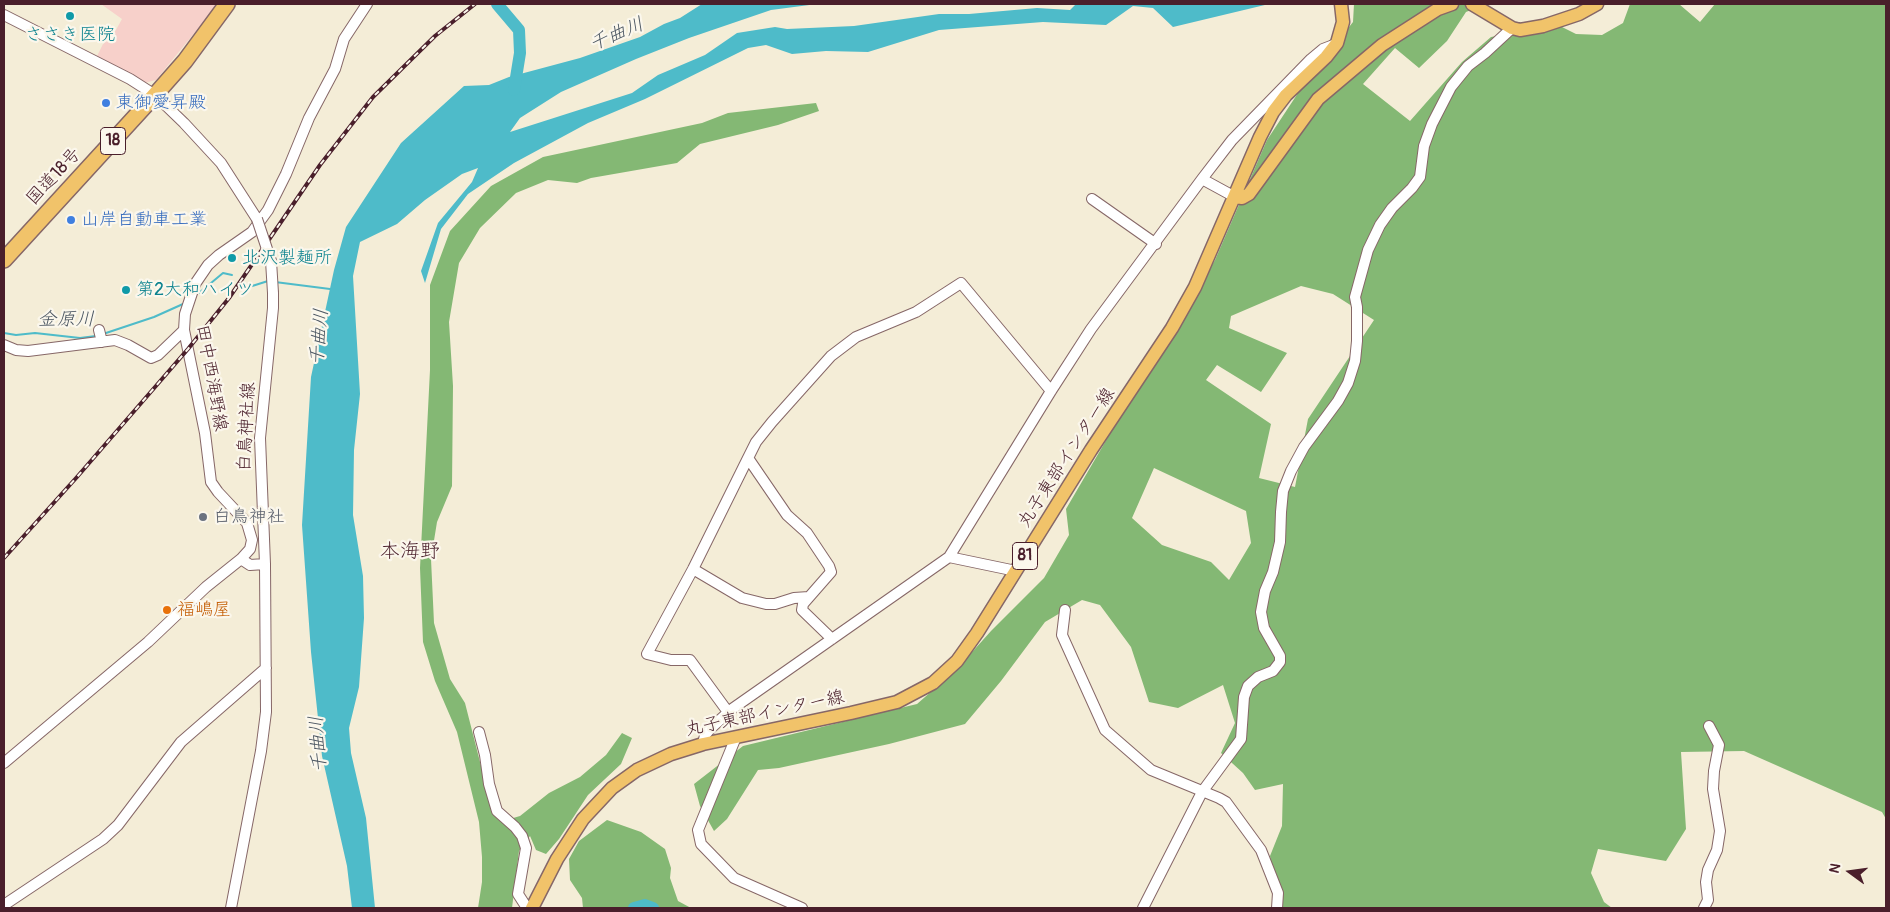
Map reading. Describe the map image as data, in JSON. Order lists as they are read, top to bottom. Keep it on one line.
{"streets":{"highway":["18","国道18号"],"main road":["丸子東部インター線","81"],"street":["田中西海野線","白鳥神社線"]},"crossings":[["国道18号","白鳥神社線"]],"districts":["本海野"],"water":["千曲川","金原川"],"places":["ささき医院","東御愛昇殿","山岸自動車工業","北沢製麺所","第2大和ハイツ","白鳥神社","福嶋屋"],"north":"left"}
